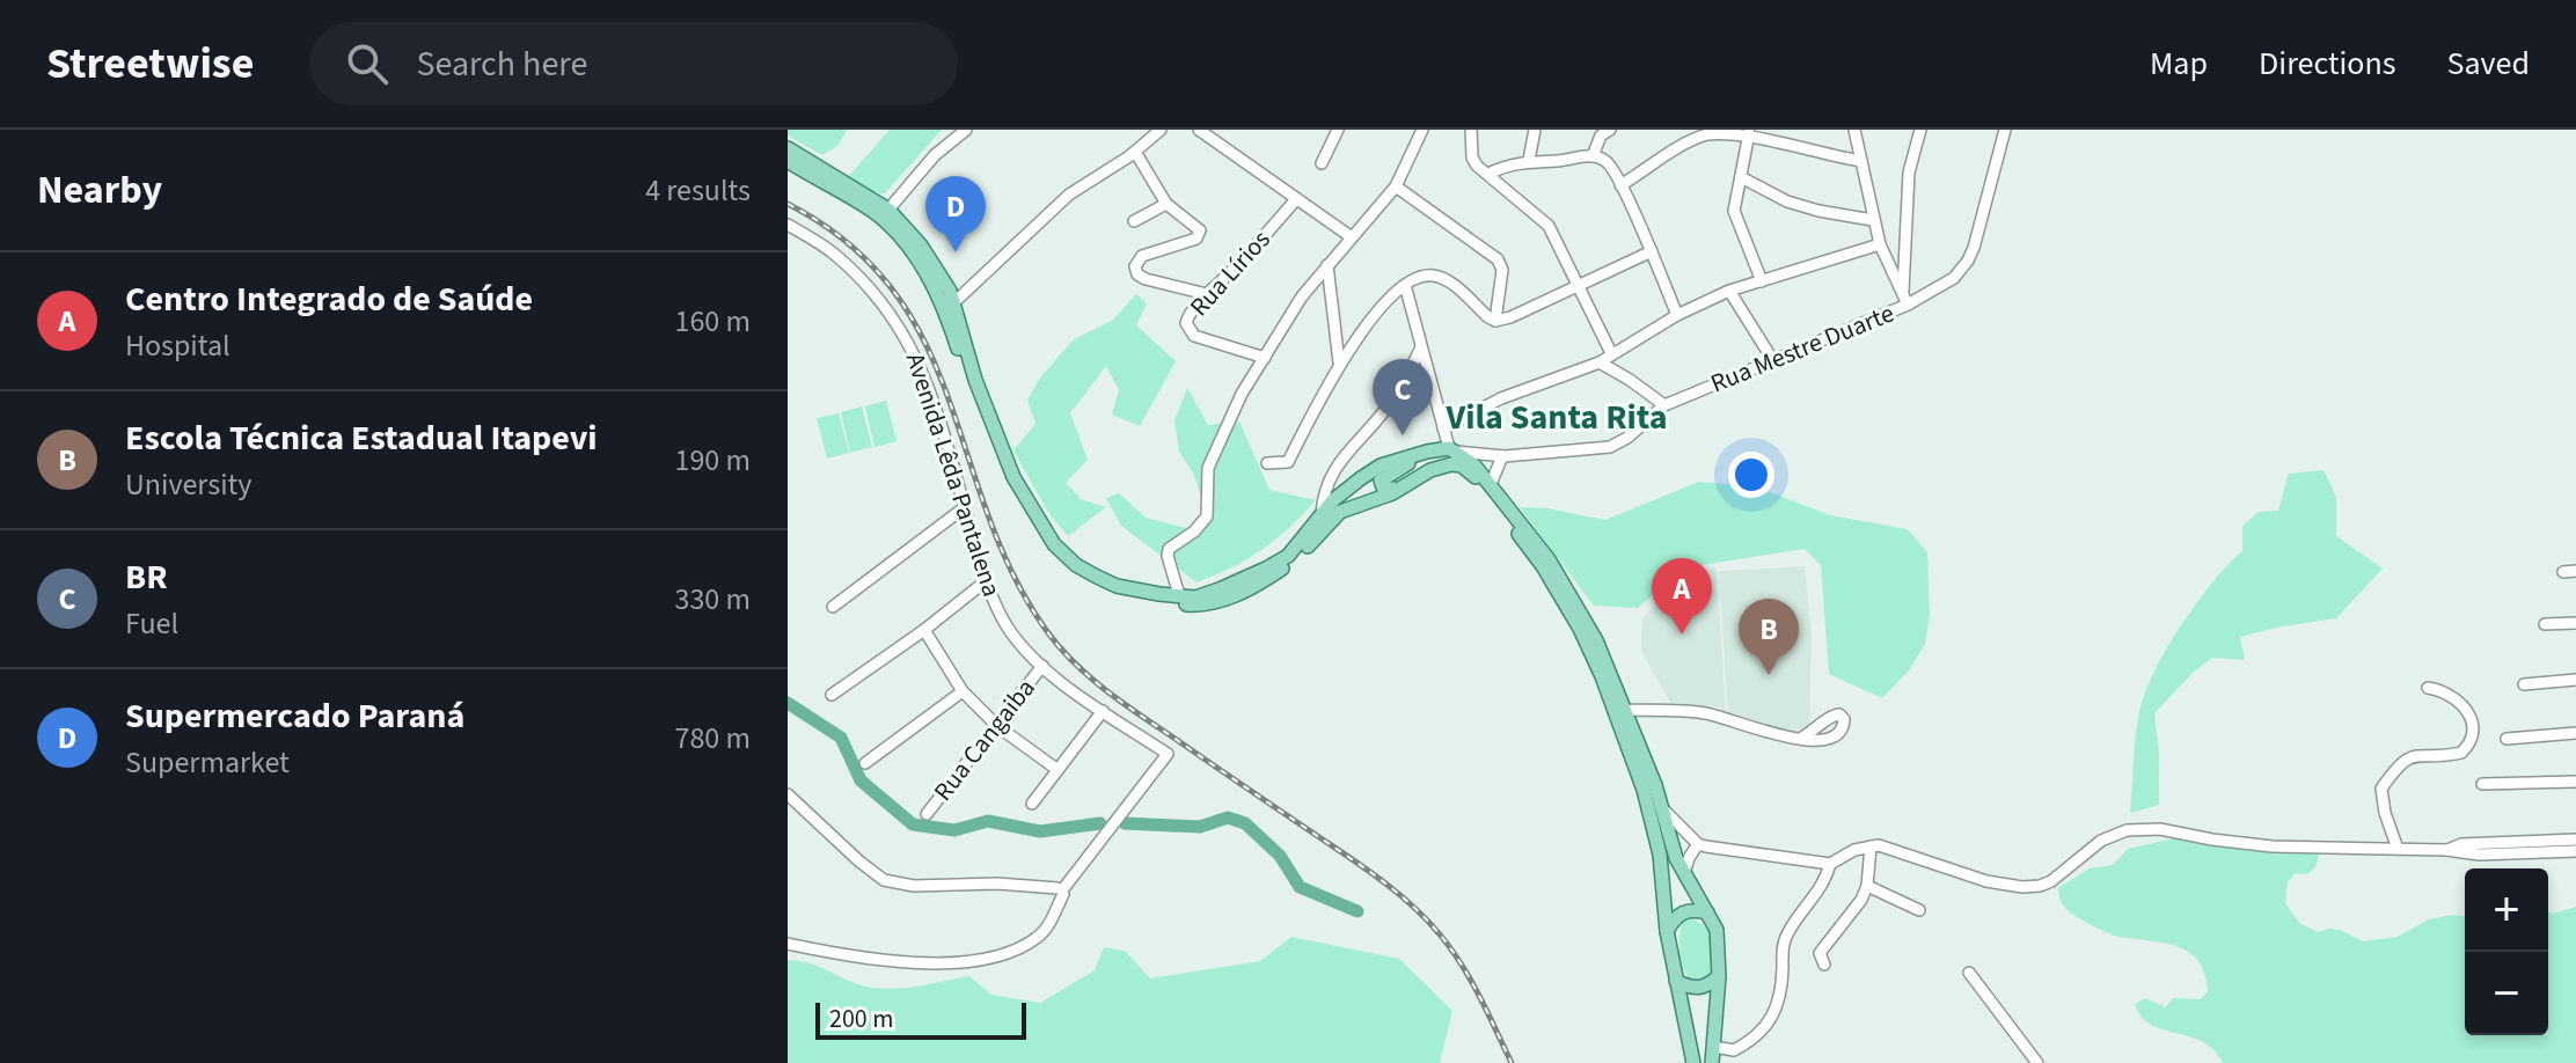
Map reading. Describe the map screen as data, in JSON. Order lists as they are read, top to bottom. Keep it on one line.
{"streets":{"street":["Rua Lírios","Rua Mestre Duarte","Avenida Lêda Pantalena","Rua Cangaiba"]},"crossings":[["Avenida Lêda Pantalena","Rua Cangaiba"]],"districts":["Vila Santa Rita"],"scale_bar":"200 m","page":{"header":"Streetwise","search":"Search here","nav":["Map","Directions","Saved"],"heading":["Nearby","4 results"],"pins":["D","C","A","B"],"list":[{"mark":"A","name":"Centro Integrado de Saúde","note":"Hospital","value":"160 m"},{"mark":"B","name":"Escola Técnica Estadual Itapevi","note":"University","value":"190 m"},{"mark":"C","name":"BR","note":"Fuel","value":"330 m"},{"mark":"D","name":"Supermercado Paraná","note":"Supermarket","value":"780 m"}],"map_buttons":["+","−"],"scale":"200 m"}}
